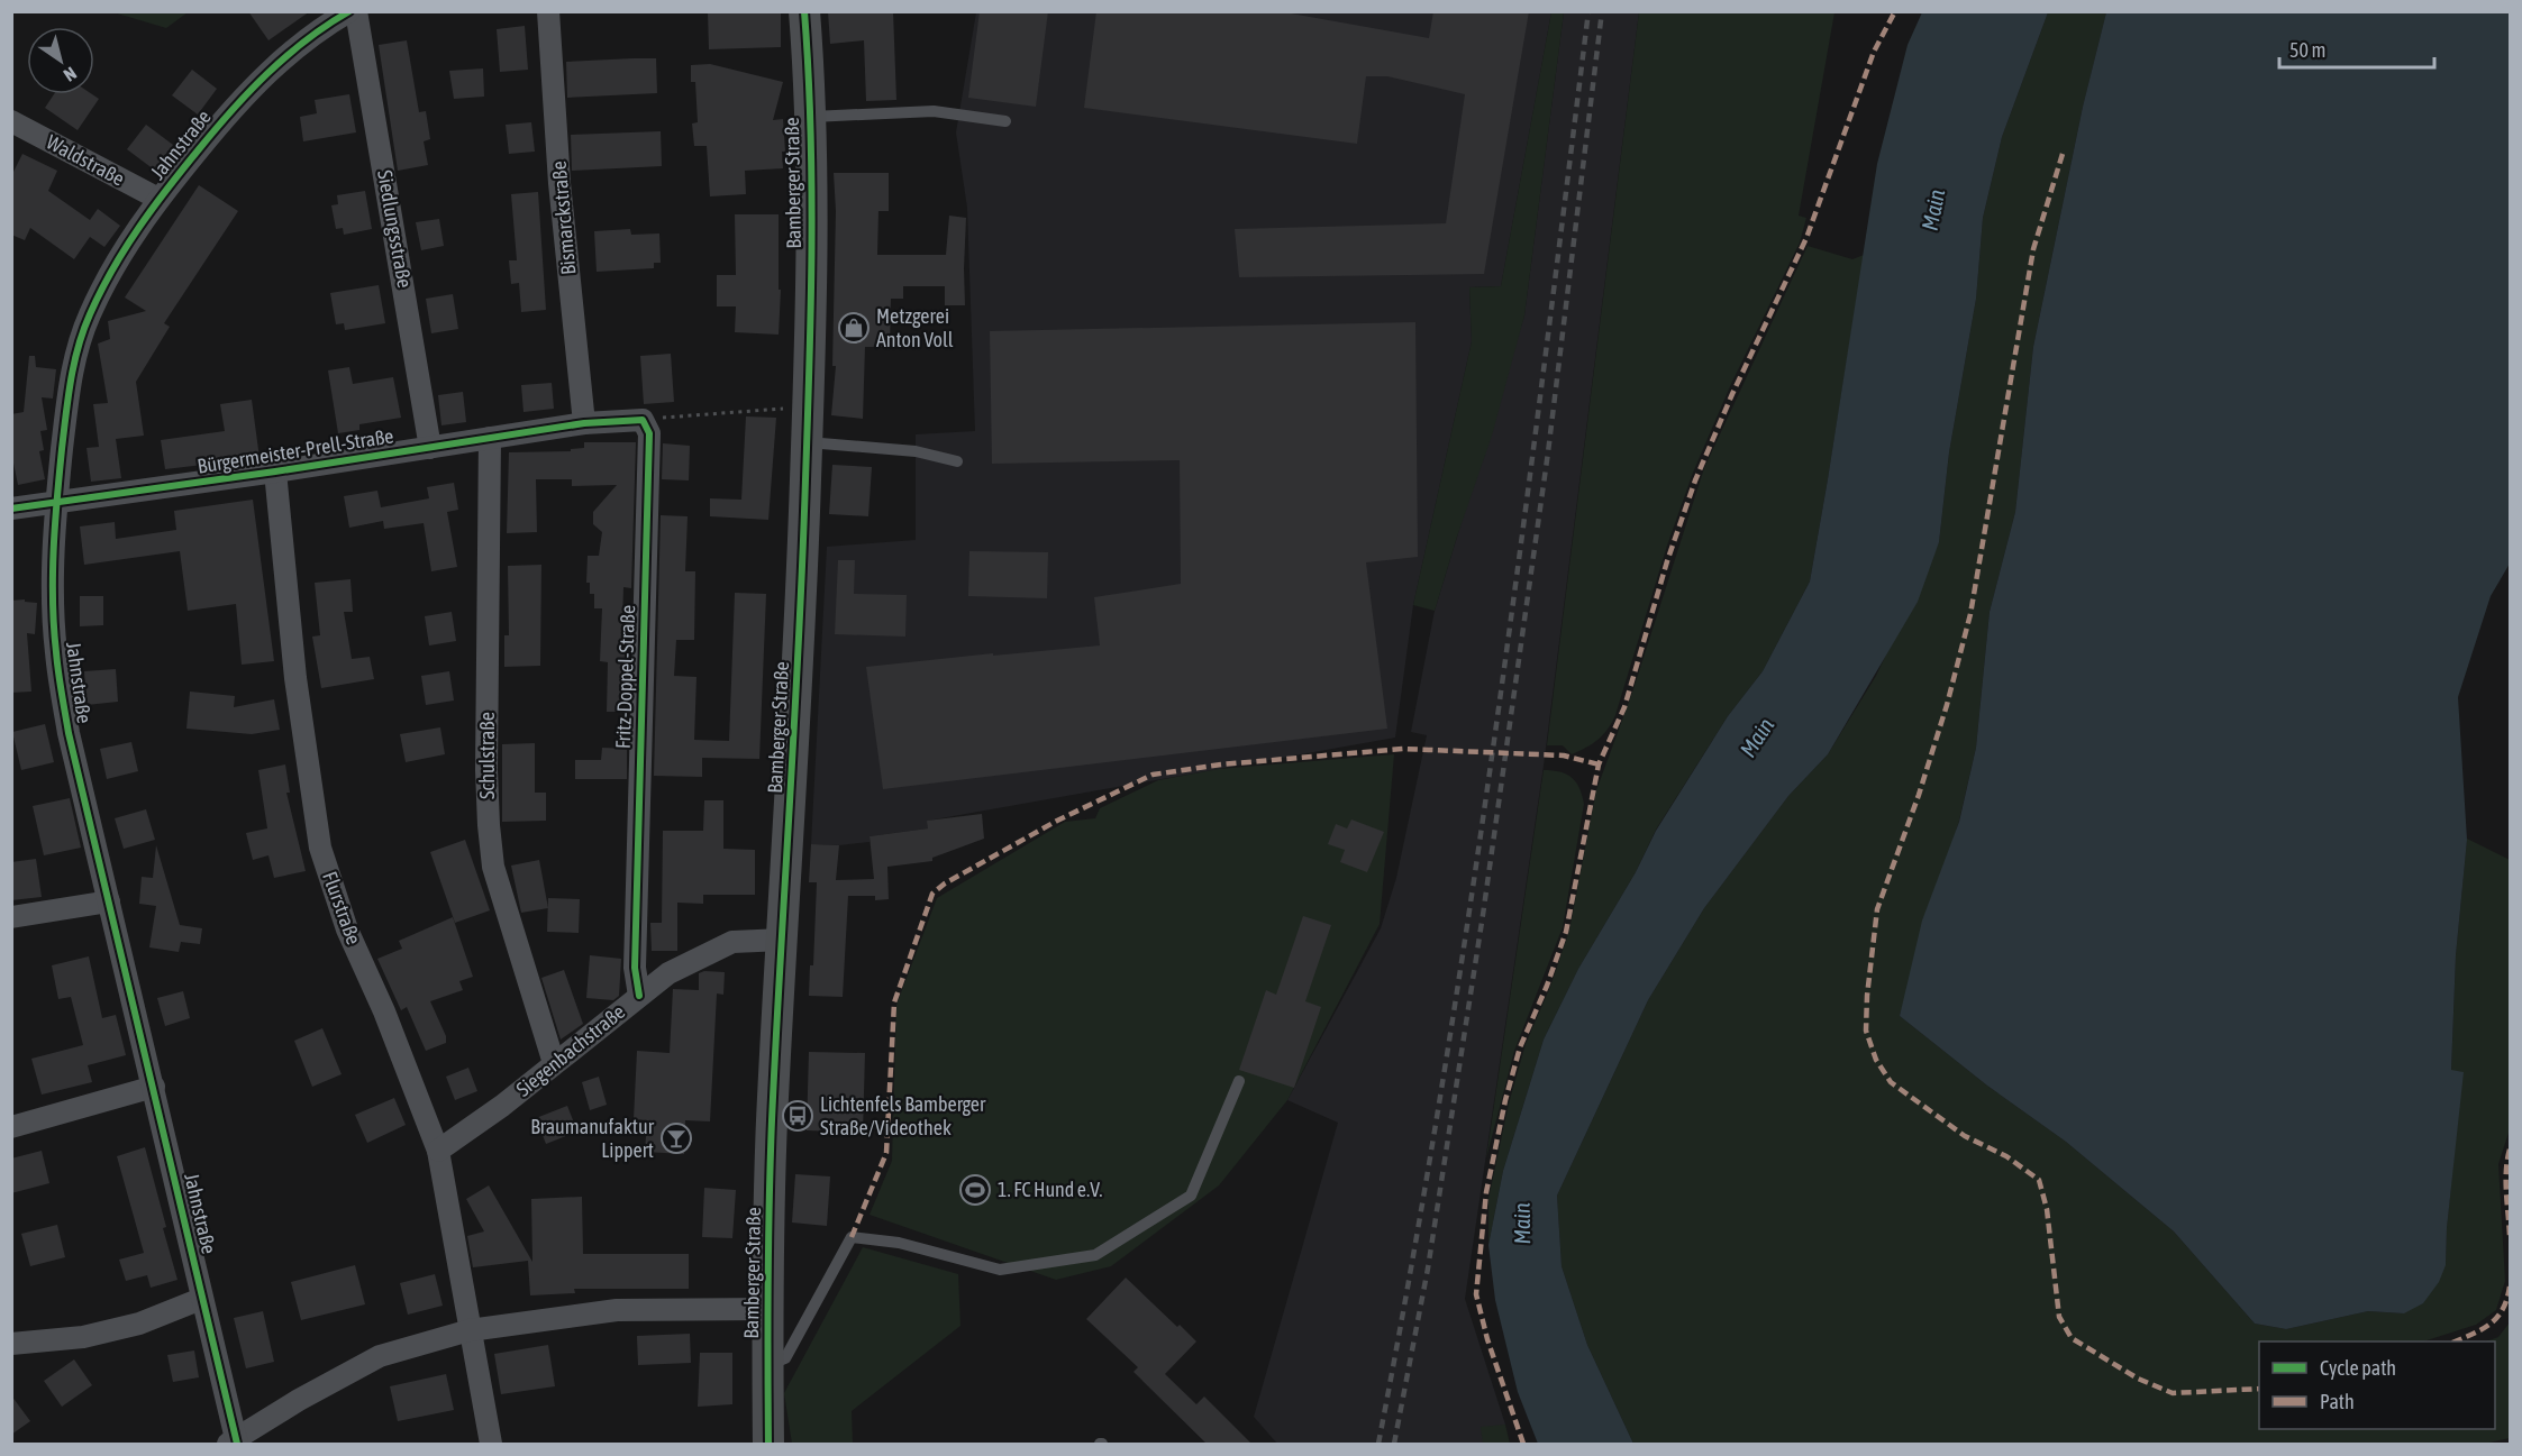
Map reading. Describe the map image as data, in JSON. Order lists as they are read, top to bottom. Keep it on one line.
{"streets":{"street":["Jahnstraße","Waldstraße","Bamberger Straße","Bismarckstraße","Siedlungsstraße","Bürgermeister-Prell-Straße","Fritz-Doppel-Straße","Schulstraße","Flurstraße","Siegenbachstraße"]},"crossings":[["Jahnstraße","Waldstraße"],["Jahnstraße","Bürgermeister-Prell-Straße"],["Bamberger Straße","Siegenbachstraße"],["Bismarckstraße","Bürgermeister-Prell-Straße"],["Siedlungsstraße","Bürgermeister-Prell-Straße"],["Bürgermeister-Prell-Straße","Schulstraße"],["Bürgermeister-Prell-Straße","Flurstraße"],["Fritz-Doppel-Straße","Siegenbachstraße"],["Schulstraße","Siegenbachstraße"],["Flurstraße","Siegenbachstraße"]],"water":["Main"],"places":{"shop":["Metzgerei Anton Voll"],"bus stop":["Lichtenfels Bamberger Straße/Videothek"],"bar":["Braumanufaktur Lippert"],"sports":["1. FC Hund e.V."]},"legend":["Cycle path","Path"],"scale_bar":"50 m","north":"bottom right"}
